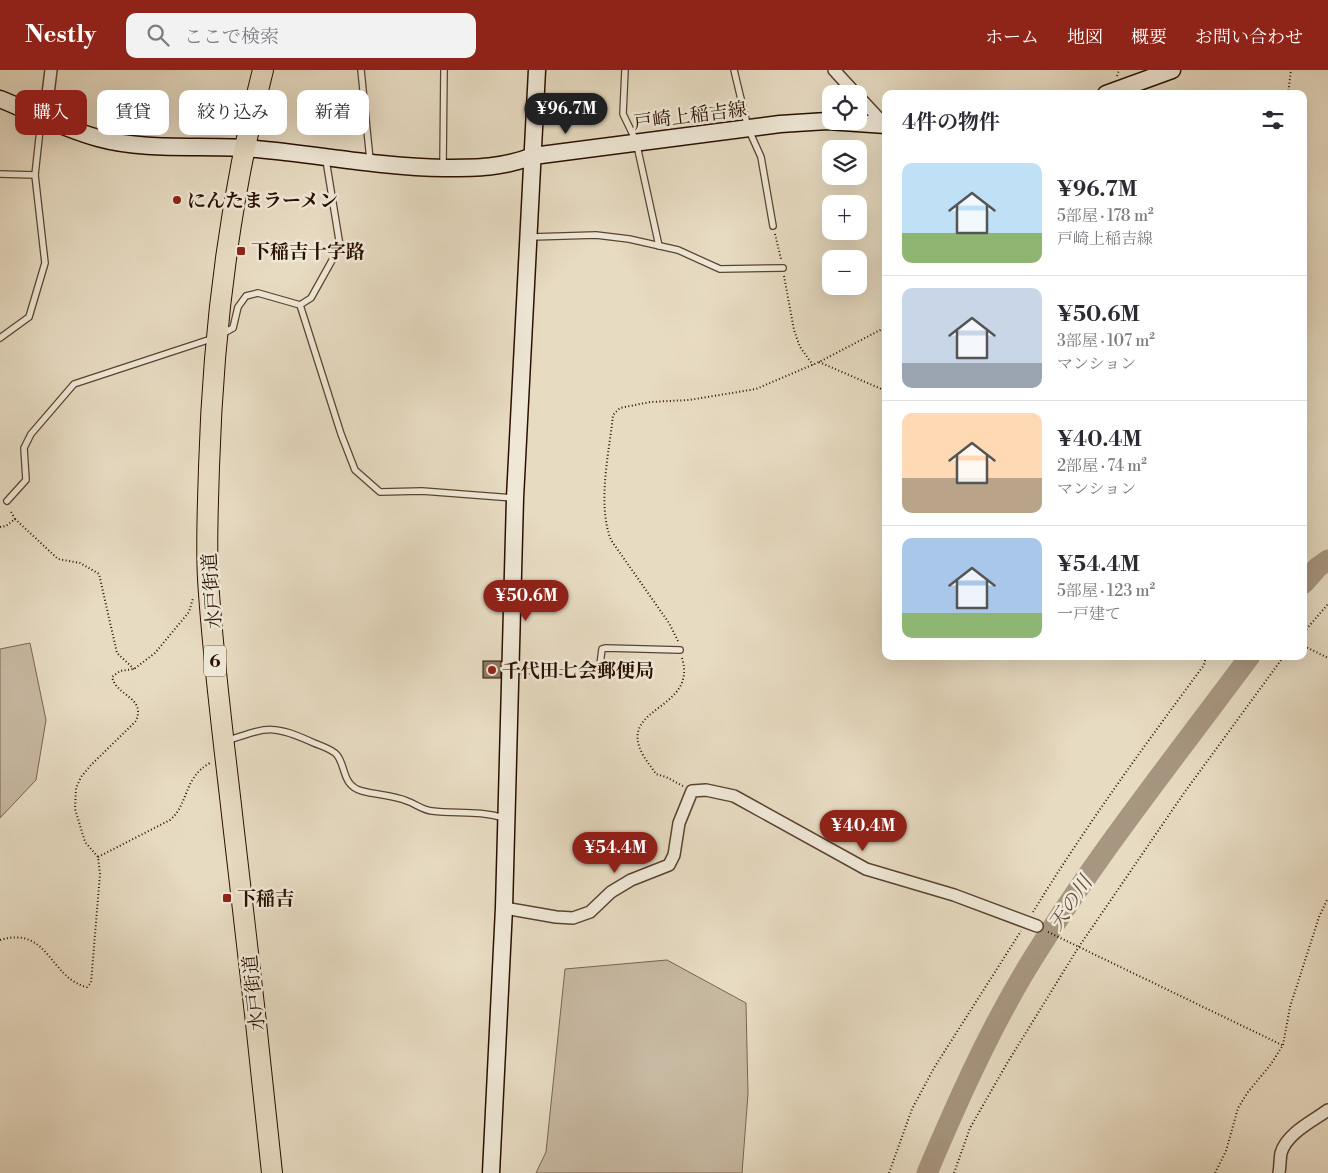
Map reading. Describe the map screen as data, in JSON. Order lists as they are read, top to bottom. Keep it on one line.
{"streets":{"highway":["水戸街道","6"],"street":["戸崎上稲吉線"]},"crossings":[["戸崎上稲吉線","水戸街道"]],"water":["天の川"],"places":{"other":["にんたまラーメン","千代田七会郵便局"],"transit":["下稲吉十字路","下稲吉"]},"page":{"header":"Nestly","search":"ここで検索","nav":["ホーム","地図","概要","お問い合わせ"],"map_buttons":["+","−"],"chip":["購入","賃貸","絞り込み","新着"],"heading":"4件の物件","price":["¥96.7M","¥50.6M","¥40.4M","¥54.4M"],"list":[{"name":"¥96.7M","note":"5部屋 · 178 m² · 戸崎上稲吉線"},{"name":"¥50.6M","note":"3部屋 · 107 m² · マンション"},{"name":"¥40.4M","note":"2部屋 · 74 m² · マンション"},{"name":"¥54.4M","note":"5部屋 · 123 m² · 一戸建て"}]}}
